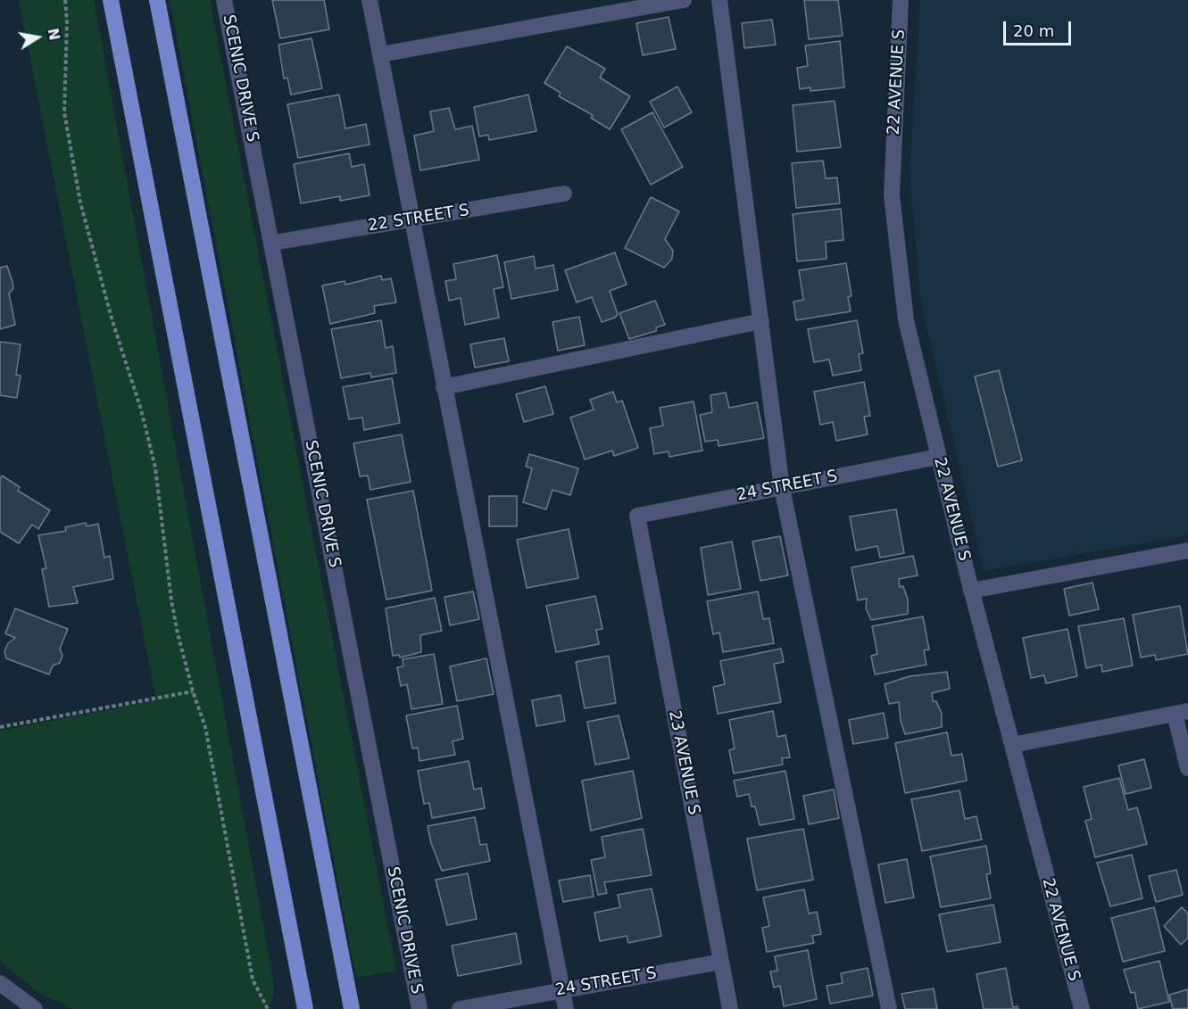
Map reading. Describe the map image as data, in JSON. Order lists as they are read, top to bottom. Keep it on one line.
{"streets":{"street":["SCENIC DRIVE S","22 AVENUE S","22 STREET S","24 STREET S","23 AVENUE S"]},"crossings":[["SCENIC DRIVE S","22 STREET S"],["22 AVENUE S","24 STREET S"],["24 STREET S","23 AVENUE S"]],"scale_bar":"20 m","north":"right"}
